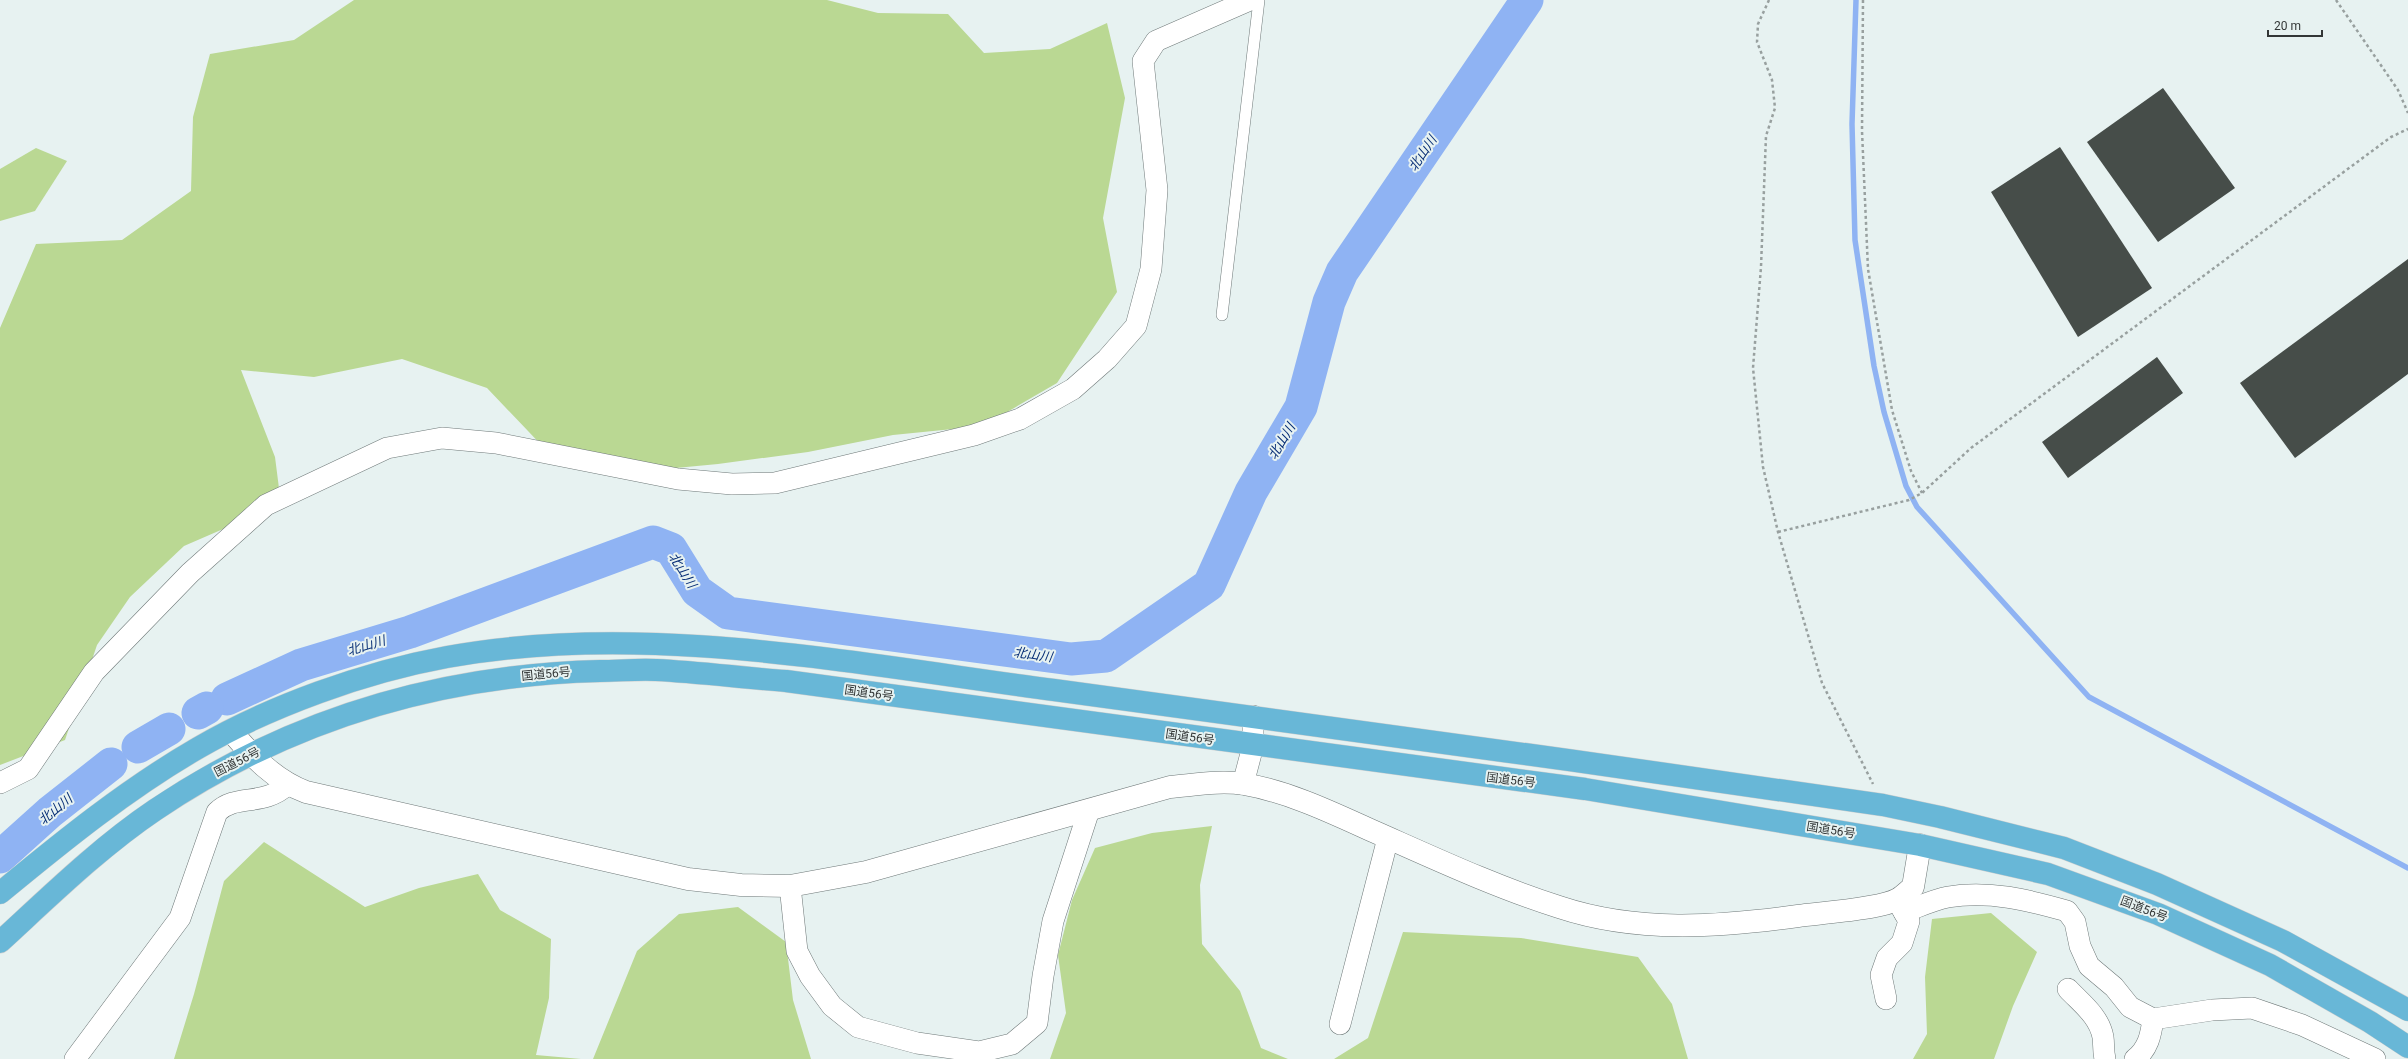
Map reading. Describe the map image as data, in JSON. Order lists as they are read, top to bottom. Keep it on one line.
{"streets":{"highway":["国道56号"]},"water":["北山川"],"scale_bar":"20 m"}
